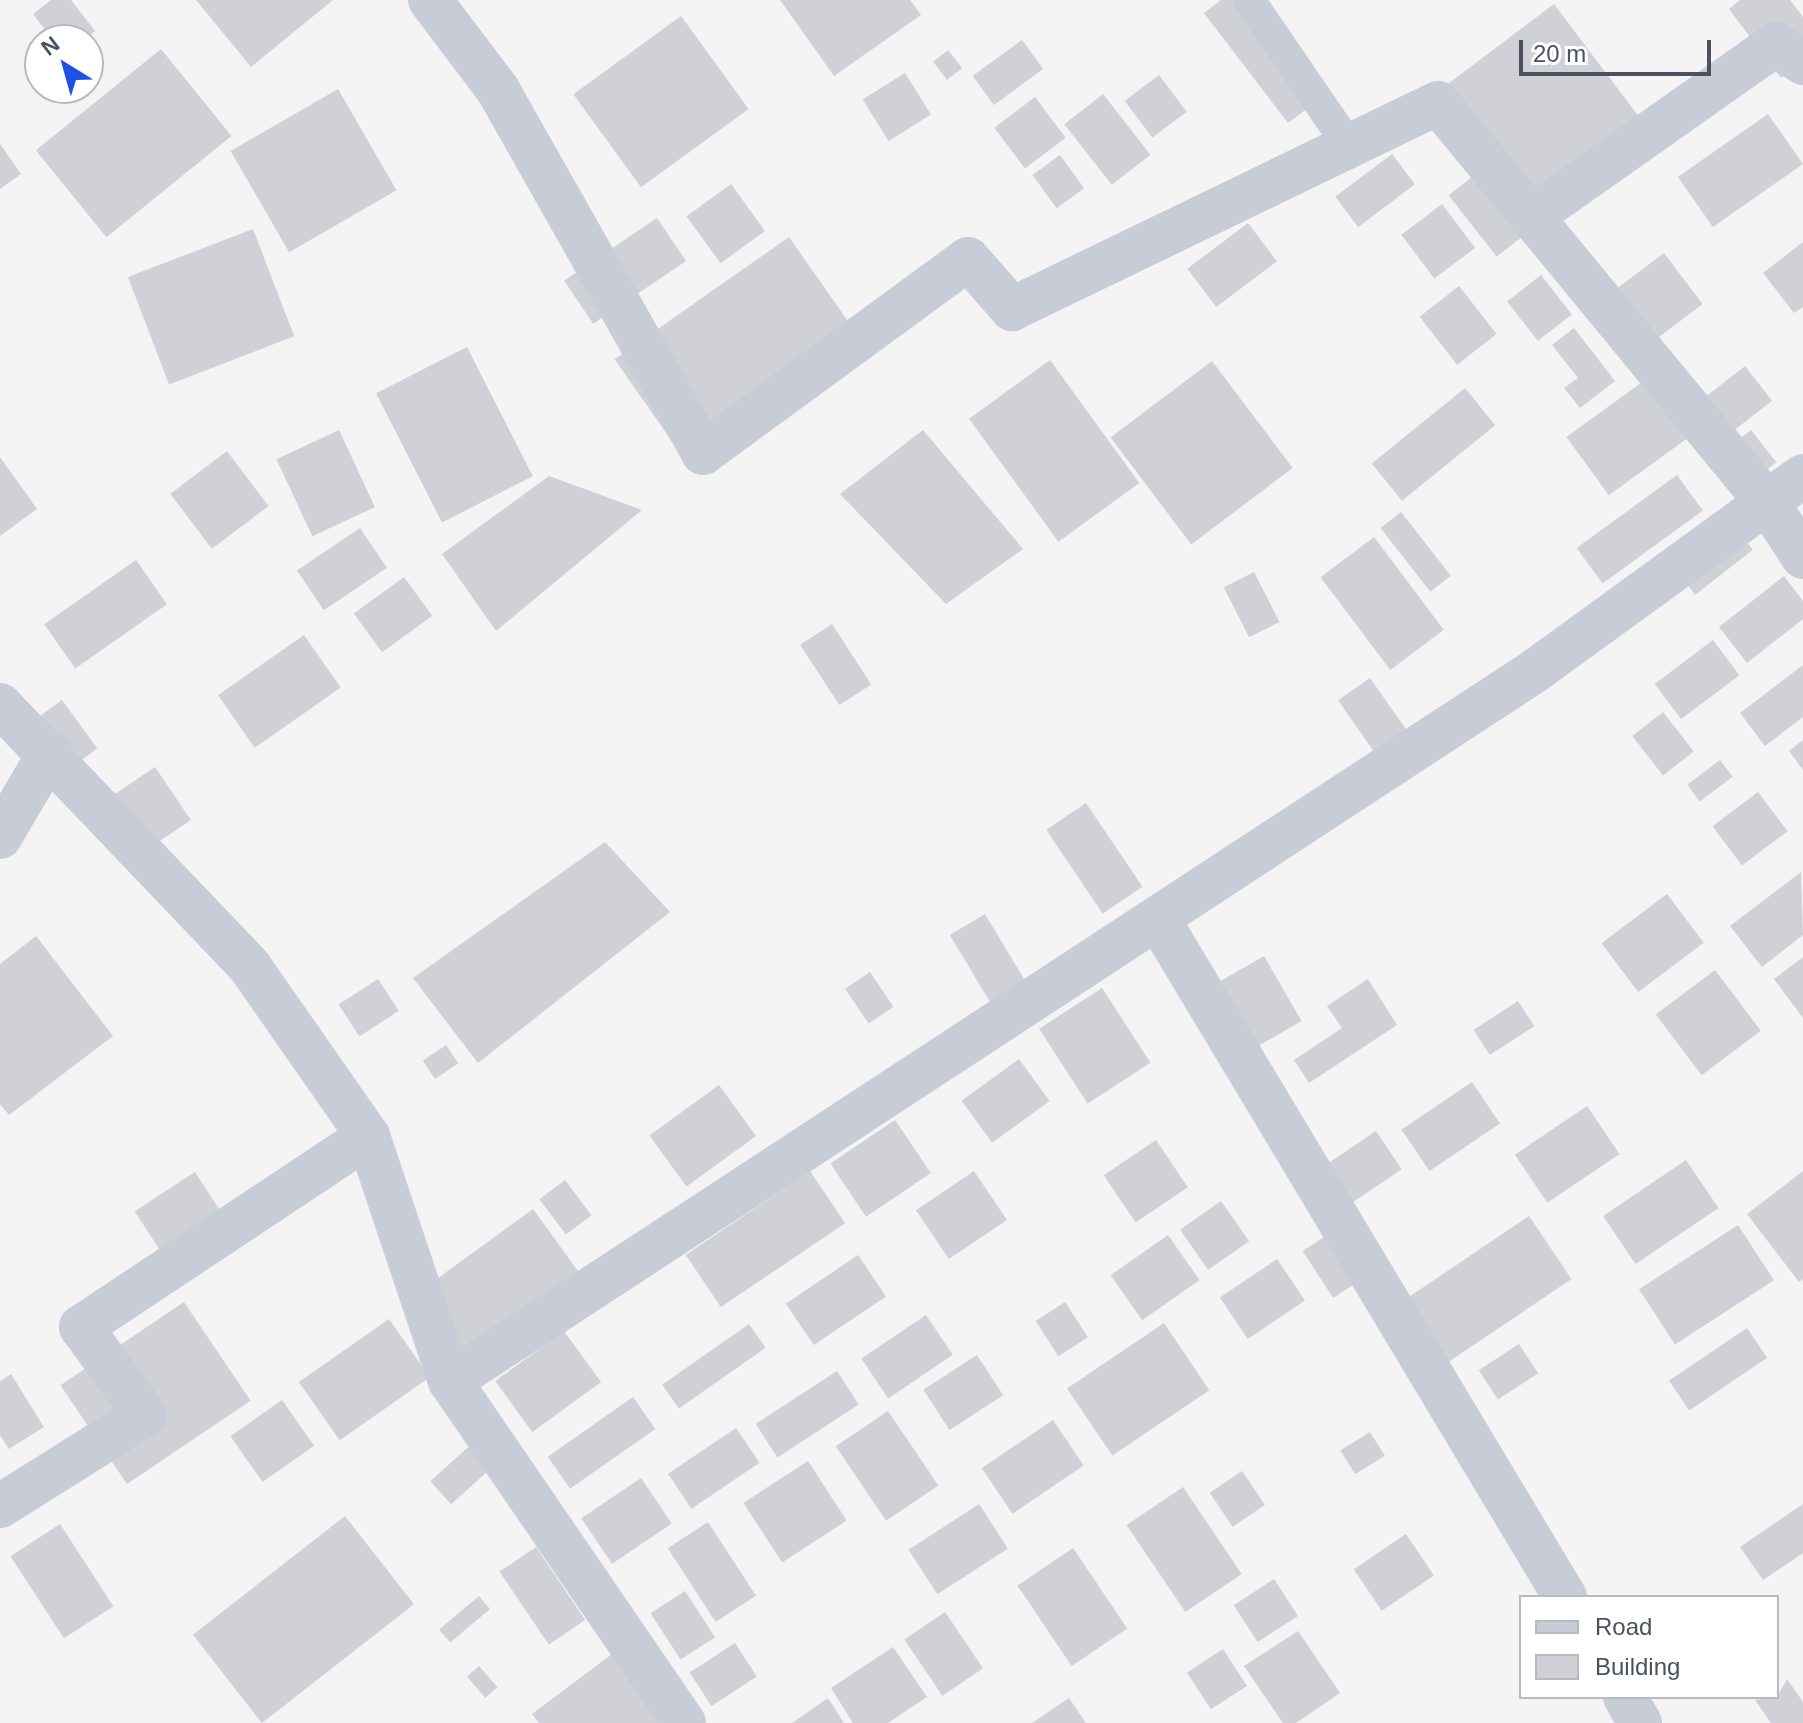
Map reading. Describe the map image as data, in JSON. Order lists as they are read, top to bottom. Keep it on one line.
{"legend":["Road","Building"],"scale_bar":"20 m","north":"top left"}
